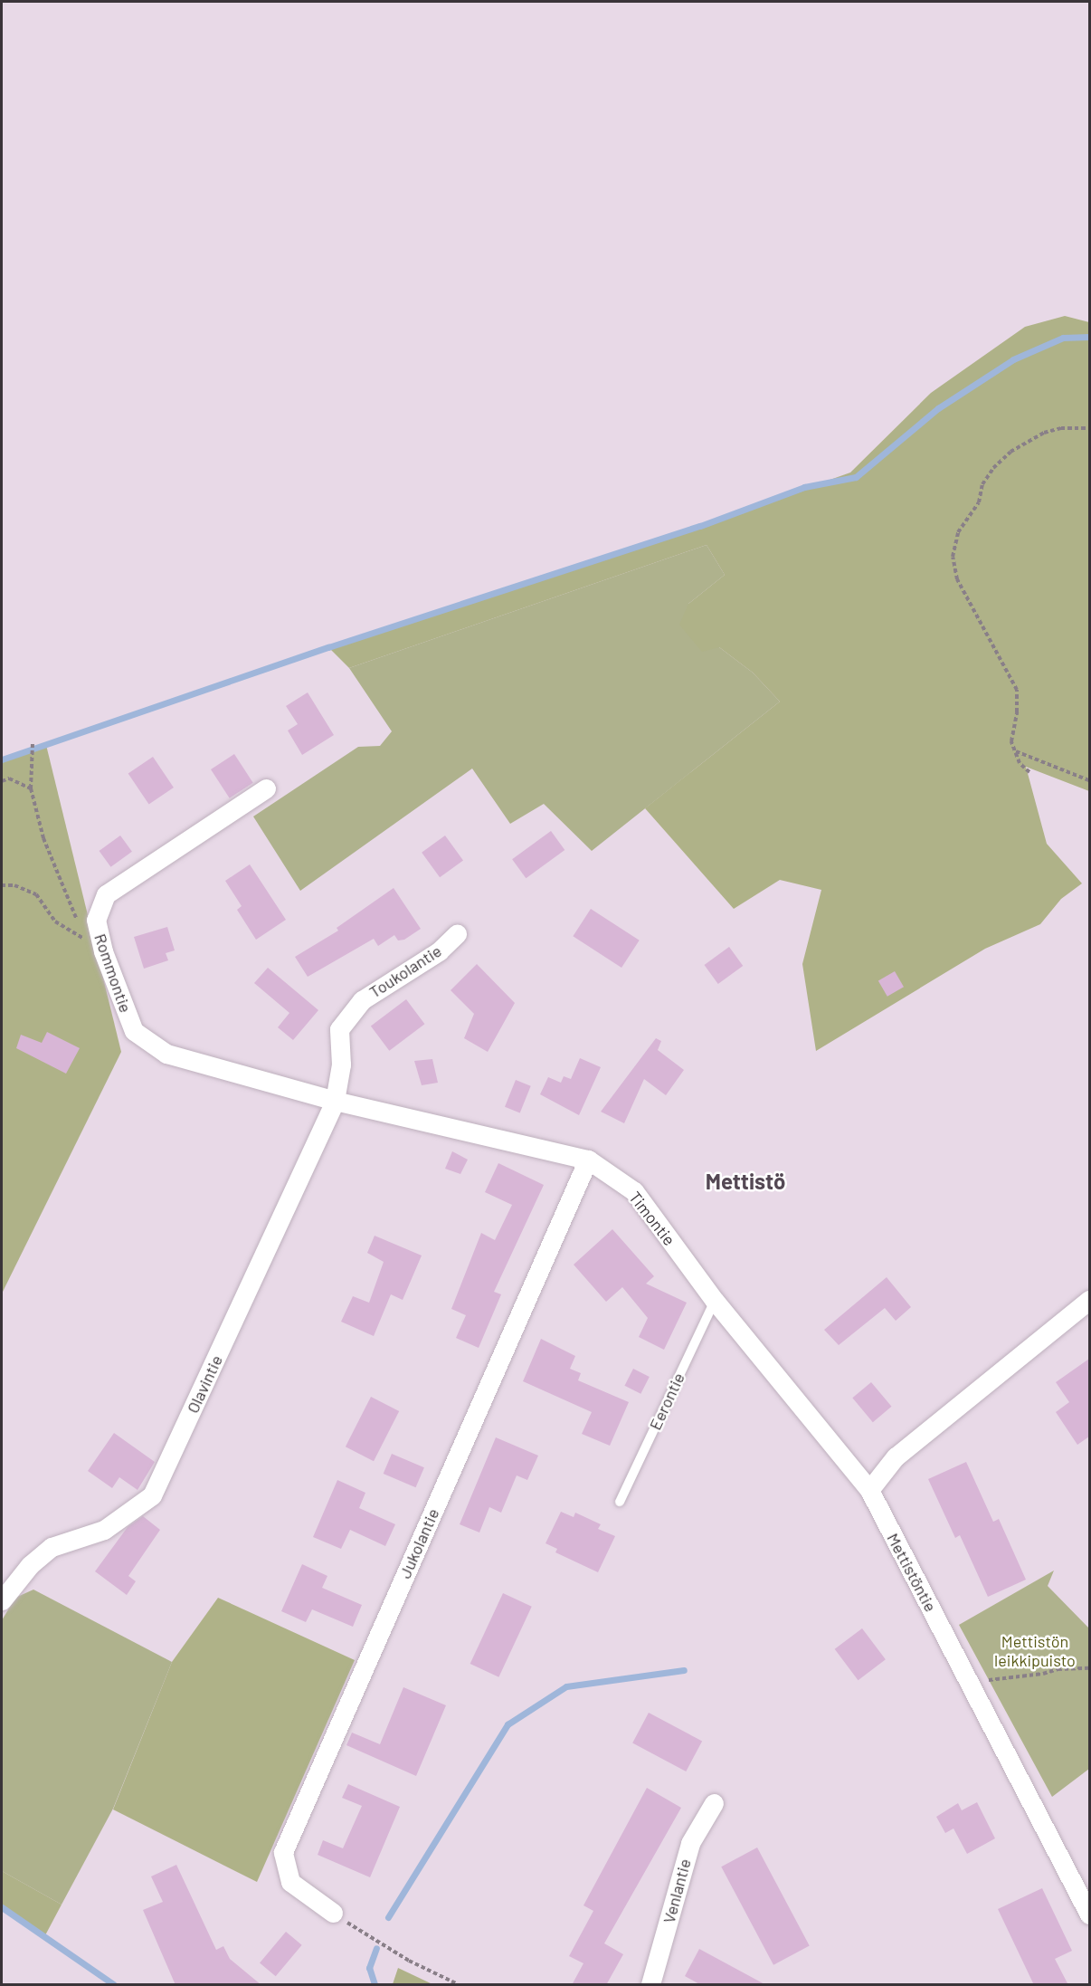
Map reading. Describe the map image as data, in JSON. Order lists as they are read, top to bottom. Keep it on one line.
{"streets":{"street":["Toukolantie","Rommontie","Timontie","Olavintie","Jukolantie","Mettistöntie","Venlantie"],"lane":["Eerontie"]},"crossings":[["Toukolantie","Rommontie"],["Toukolantie","Timontie"],["Toukolantie","Olavintie"],["Rommontie","Timontie"],["Rommontie","Olavintie"],["Timontie","Olavintie"],["Timontie","Eerontie"],["Timontie","Jukolantie"],["Timontie","Mettistöntie"]],"districts":["Mettistö"],"parks":["Mettistön leikkipuisto"]}
